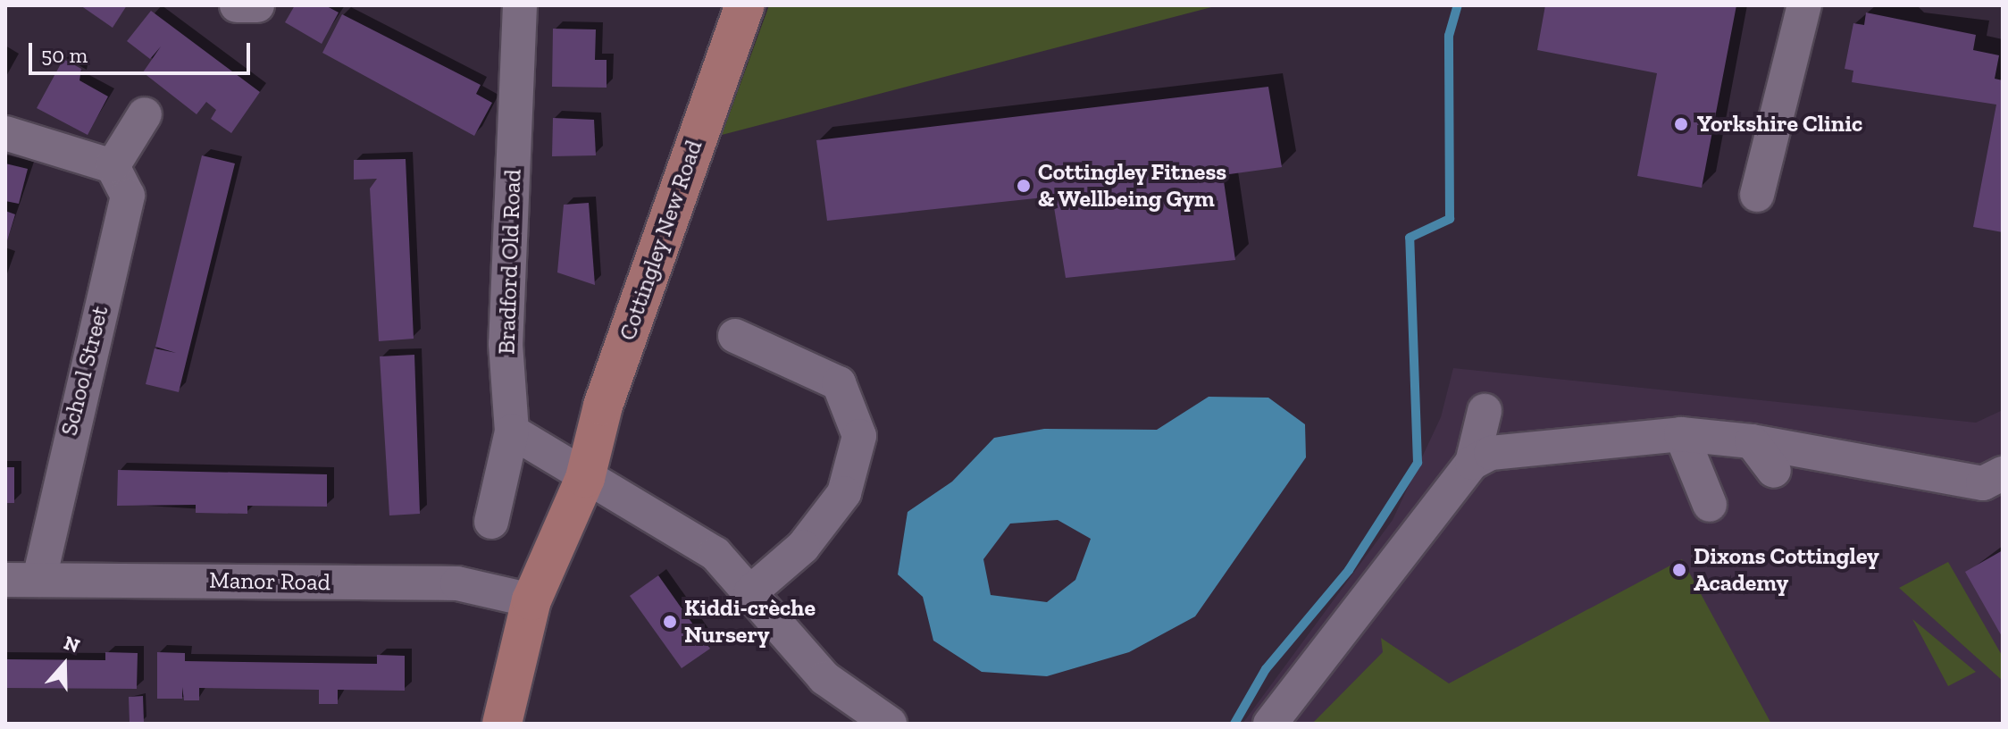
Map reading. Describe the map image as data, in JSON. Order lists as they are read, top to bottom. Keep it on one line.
{"streets":{"main road":["Cottingley New Road"],"street":["Bradford Old Road","School Street","Manor Road"]},"crossings":[["Cottingley New Road","Manor Road"],["School Street","Manor Road"]],"places":["Yorkshire Clinic","Cottingley Fitness & Wellbeing Gym","Dixons Cottingley Academy","Kiddi-crèche Nursery"],"scale_bar":"50 m","north":"top"}
